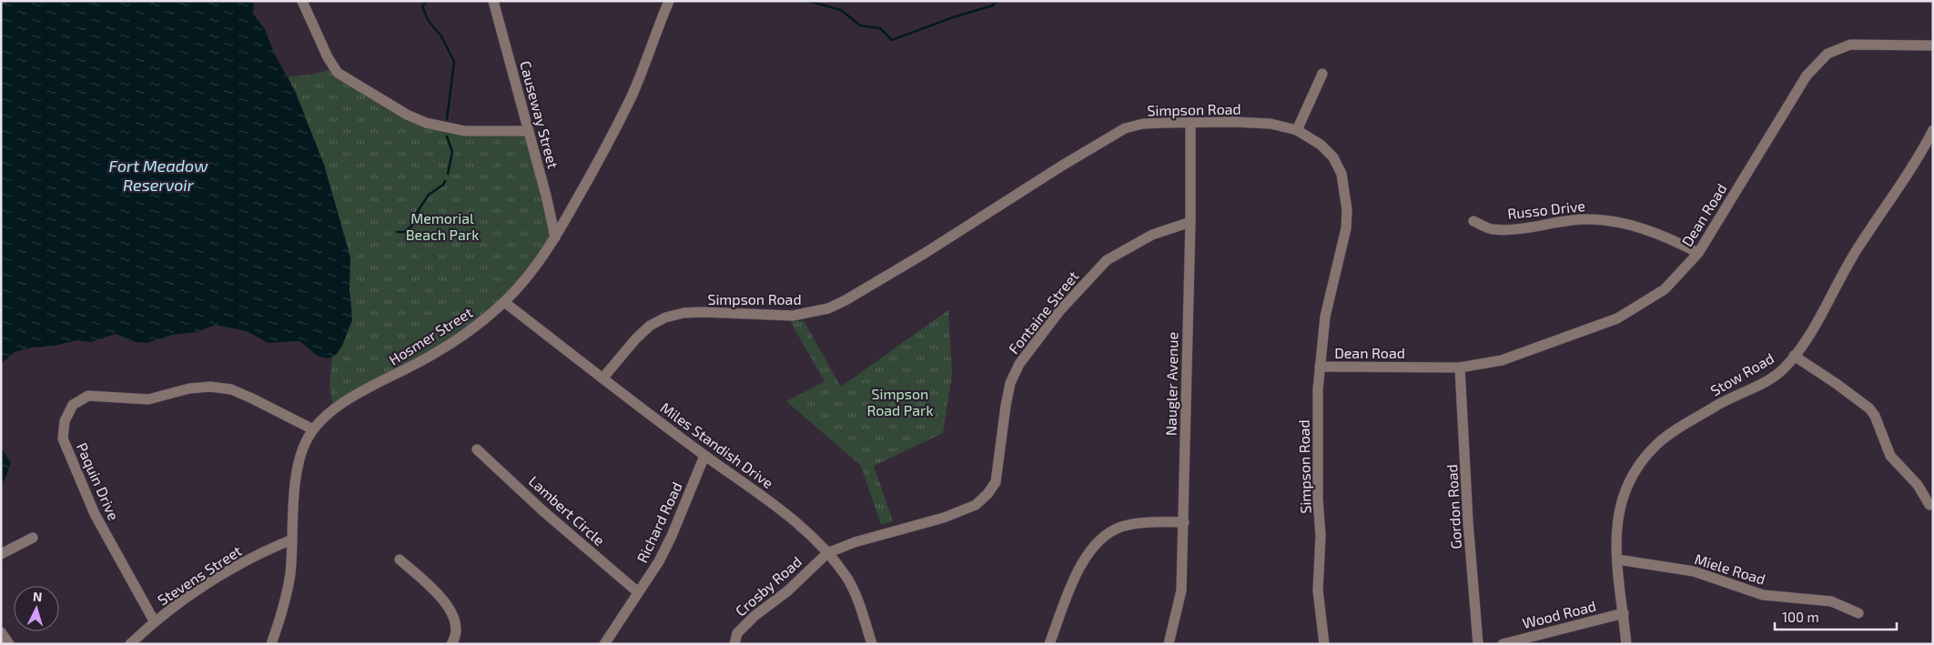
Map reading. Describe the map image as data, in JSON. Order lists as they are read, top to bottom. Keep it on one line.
{"streets":{"street":["Simpson Road","Causeway Street","Russo Drive","Dean Road","Fontaine Street","Hosmer Street","Stow Road","Naugler Avenue","Miles Standish Drive","Paquin Drive","Gordon Road","Lambert Circle","Richard Road","Miele Road","Stevens Street","Crosby Road","Wood Road"]},"crossings":[["Simpson Road","Dean Road"],["Simpson Road","Naugler Avenue"],["Simpson Road","Miles Standish Drive"],["Causeway Street","Hosmer Street"],["Russo Drive","Dean Road"],["Dean Road","Gordon Road"],["Fontaine Street","Naugler Avenue"],["Fontaine Street","Miles Standish Drive"],["Fontaine Street","Crosby Road"],["Hosmer Street","Miles Standish Drive"],["Hosmer Street","Paquin Drive"],["Hosmer Street","Stevens Street"],["Stow Road","Miele Road"],["Stow Road","Wood Road"],["Miles Standish Drive","Richard Road"],["Miles Standish Drive","Crosby Road"],["Paquin Drive","Stevens Street"],["Lambert Circle","Richard Road"]],"water":["Fort Meadow Reservoir"],"parks":["Memorial Beach Park","Simpson Road Park"],"scale_bar":"100 m","north":"top"}
